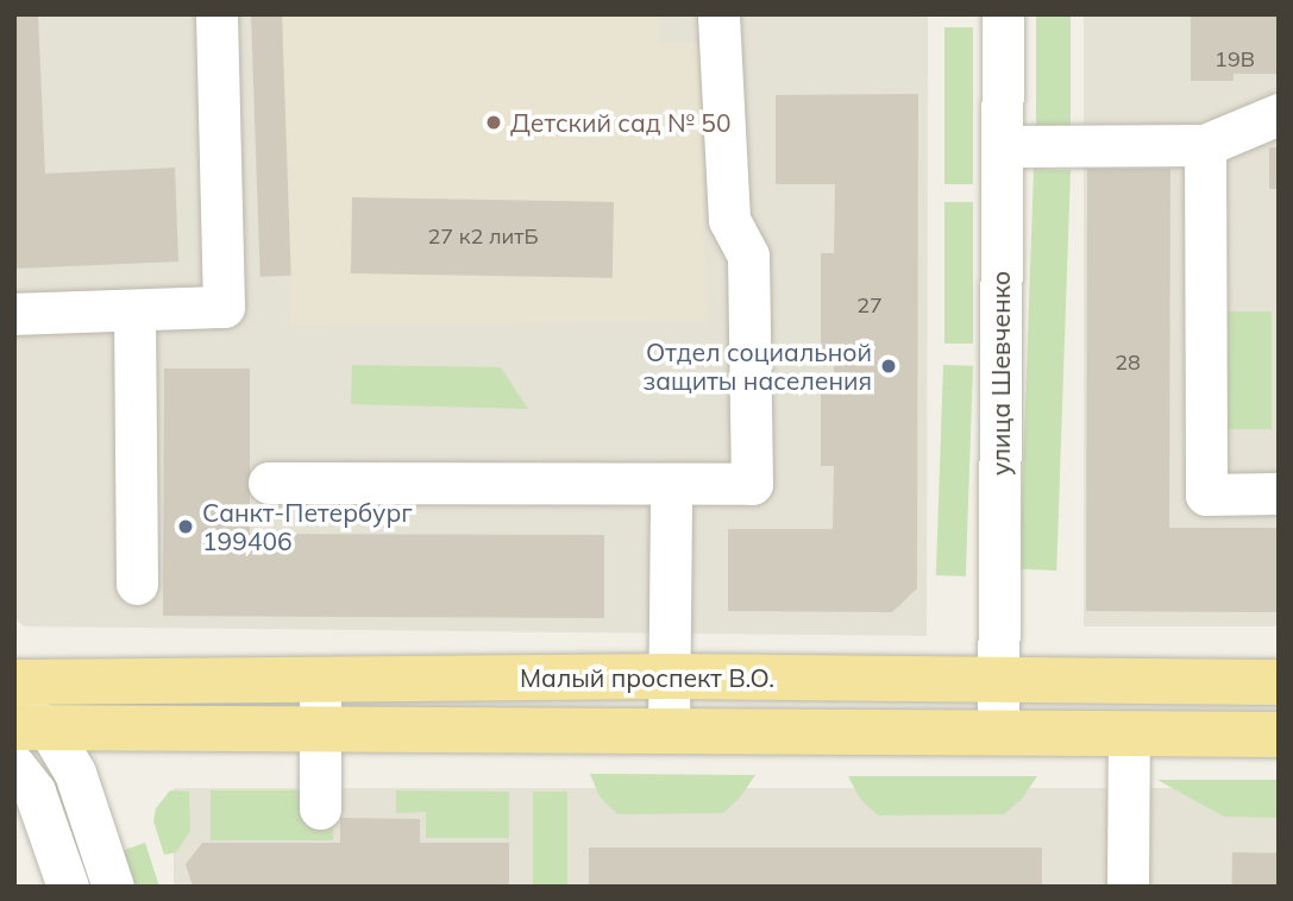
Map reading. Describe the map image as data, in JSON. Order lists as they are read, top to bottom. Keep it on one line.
{"streets":{"main road":["Малый проспект В.О."],"street":["улица Шевченко"]},"crossings":[["улица Шевченко","Малый проспект В.О."]],"places":["Детский сад № 50","Отдел социальной защиты населения","Санкт-Петербург 199406"],"house_numbers":["19В","27 к2 литБ","27","28"]}
